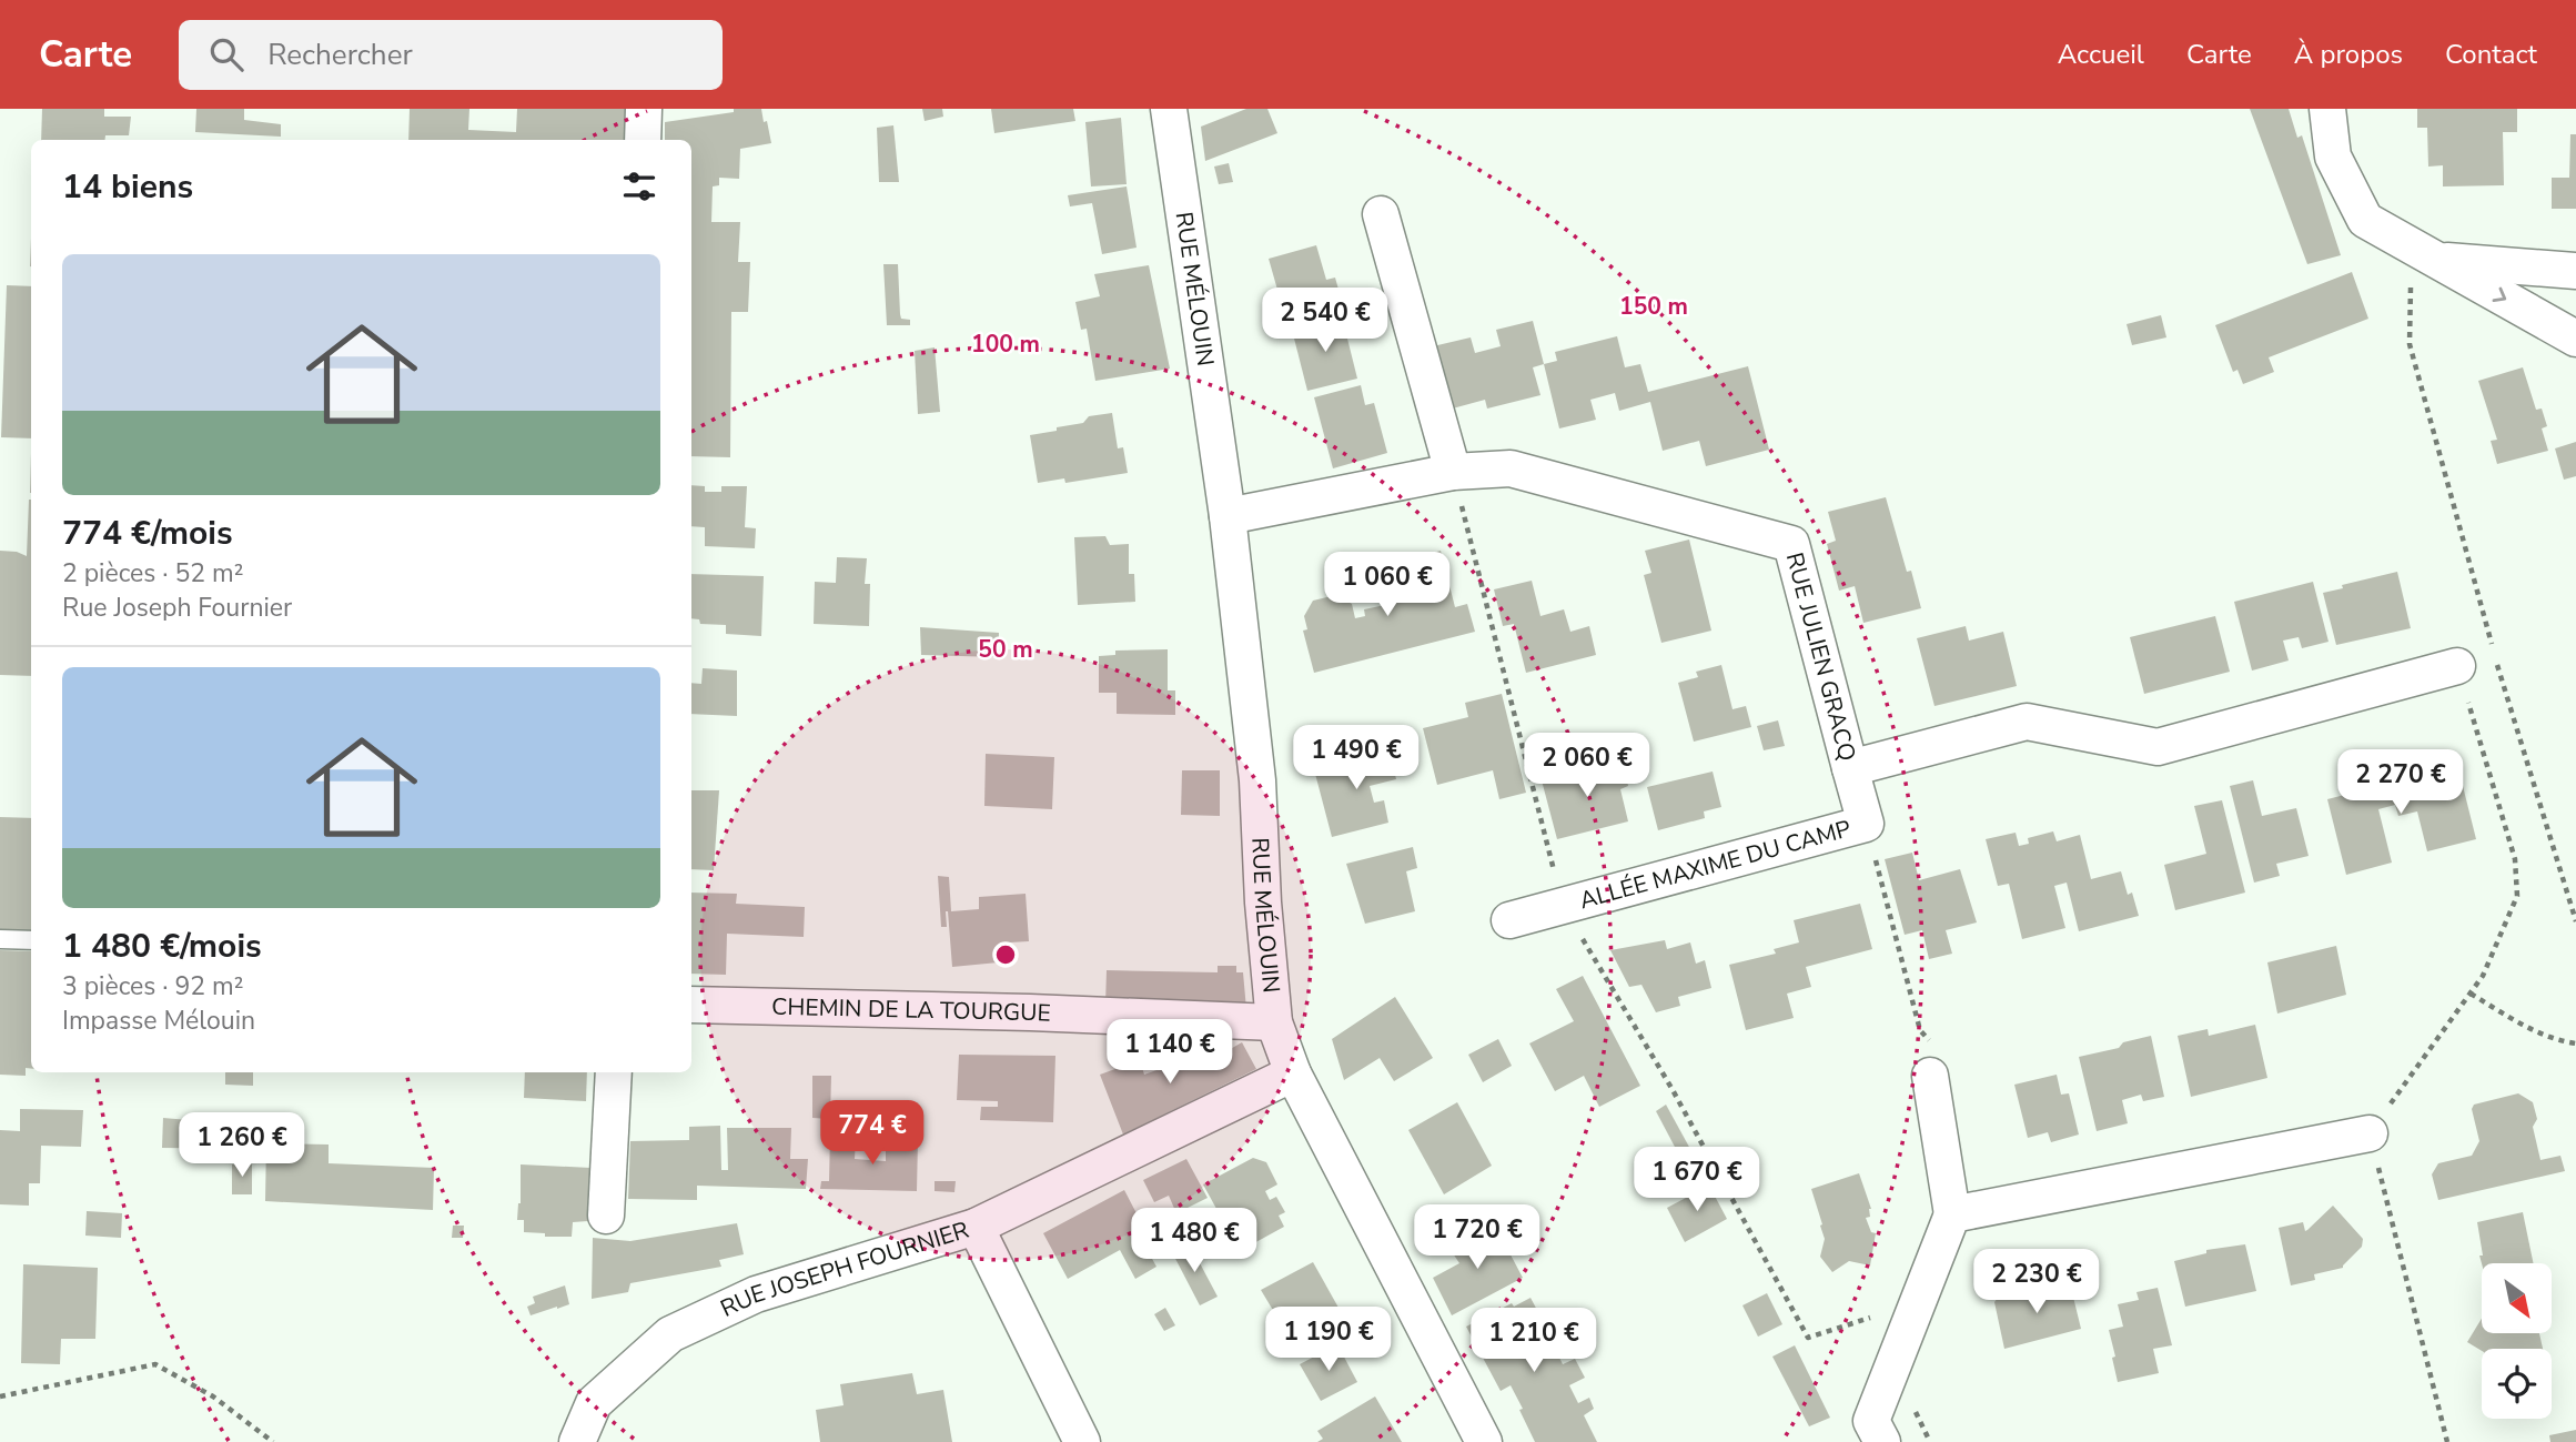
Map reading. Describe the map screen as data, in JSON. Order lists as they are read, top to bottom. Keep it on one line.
{"streets":{"street":["RUE MÉLOUIN","RUE JULIEN GRACQ","ALLÉE MAXIME DU CAMP","CHEMIN DE LA TOURGUE","RUE JOSEPH FOURNIER"]},"crossings":[["RUE MÉLOUIN","RUE JULIEN GRACQ"],["RUE MÉLOUIN","CHEMIN DE LA TOURGUE"],["RUE JULIEN GRACQ","ALLÉE MAXIME DU CAMP"]],"north":"bottom right","page":{"header":"Carte","search":"Rechercher","nav":["Accueil","Carte","À propos","Contact"],"heading":"14 biens","list":[{"name":"774 €/mois","note":"2 pièces · 52 m² · Rue Joseph Fournier"},{"name":"1 480 €/mois","note":"3 pièces · 92 m² · Impasse Mélouin"}],"price":["2 540 €","1 060 €","1 490 €","2 060 €","2 270 €","1 140 €","774 €","1 260 €","1 670 €","1 720 €","1 480 €","2 230 €","1 190 €","1 210 €"]},"rings":["150 m","100 m","50 m"]}
